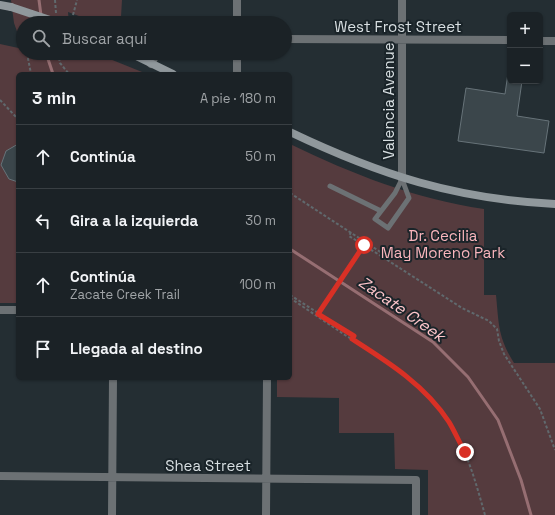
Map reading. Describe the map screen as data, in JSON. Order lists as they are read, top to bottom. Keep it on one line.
{"streets":{"street":["West Frost Street","Valencia Avenue","Shea Street"]},"crossings":[["West Frost Street","Valencia Avenue"]],"water":["Zacate Creek"],"parks":["Dr. Cecilia May Moreno Park"],"page":{"map_buttons":["+","−"],"search":"Buscar aquí","heading":["3 min","A pie · 180 m"],"list":[["Continúa","50 m"],["Gira a la izquierda","30 m"],["Continúa","Zacate Creek Trail","100 m"],"Llegada al destino"]}}
